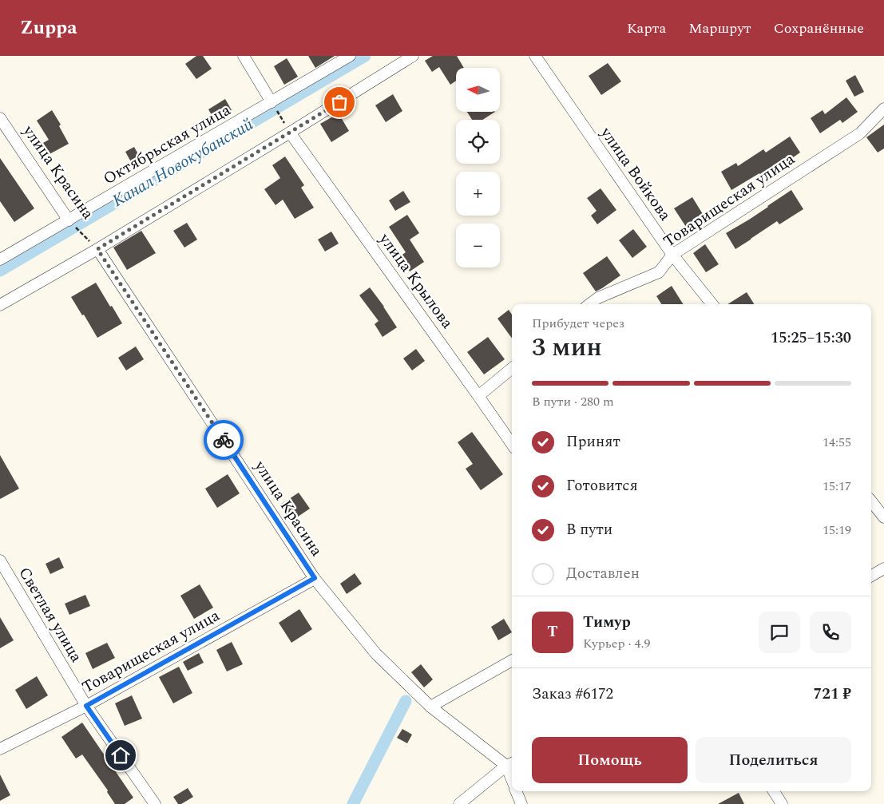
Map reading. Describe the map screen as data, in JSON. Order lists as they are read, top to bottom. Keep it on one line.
{"streets":{"street":["Октябрьская улица","улица Красина","улица Войкова","Товарищеская улица","улица Крылова","Светлая улица"]},"crossings":[["Октябрьская улица","улица Красина"],["улица Красина","Товарищеская улица"],["улица Войкова","Товарищеская улица"],["Товарищеская улица","Светлая улица"]],"water":["Канал Новокубанский"],"north":"left","page":{"header":"Zuppa","nav":["Карта","Маршрут","Сохранённые"],"map_buttons":["+","−"],"heading":["3 мин","Прибудет через","15:25–15:30"],"panel":["Тимур","Курьер · 4.9","Заказ #6172","721 ₽"],"bar":"В пути · 280 m","list":[["Принят","14:55"],["Готовится","15:17"],["В пути","15:19"],"Доставлен"],"round":"Т","buttons":["Помощь","Поделиться"]}}
